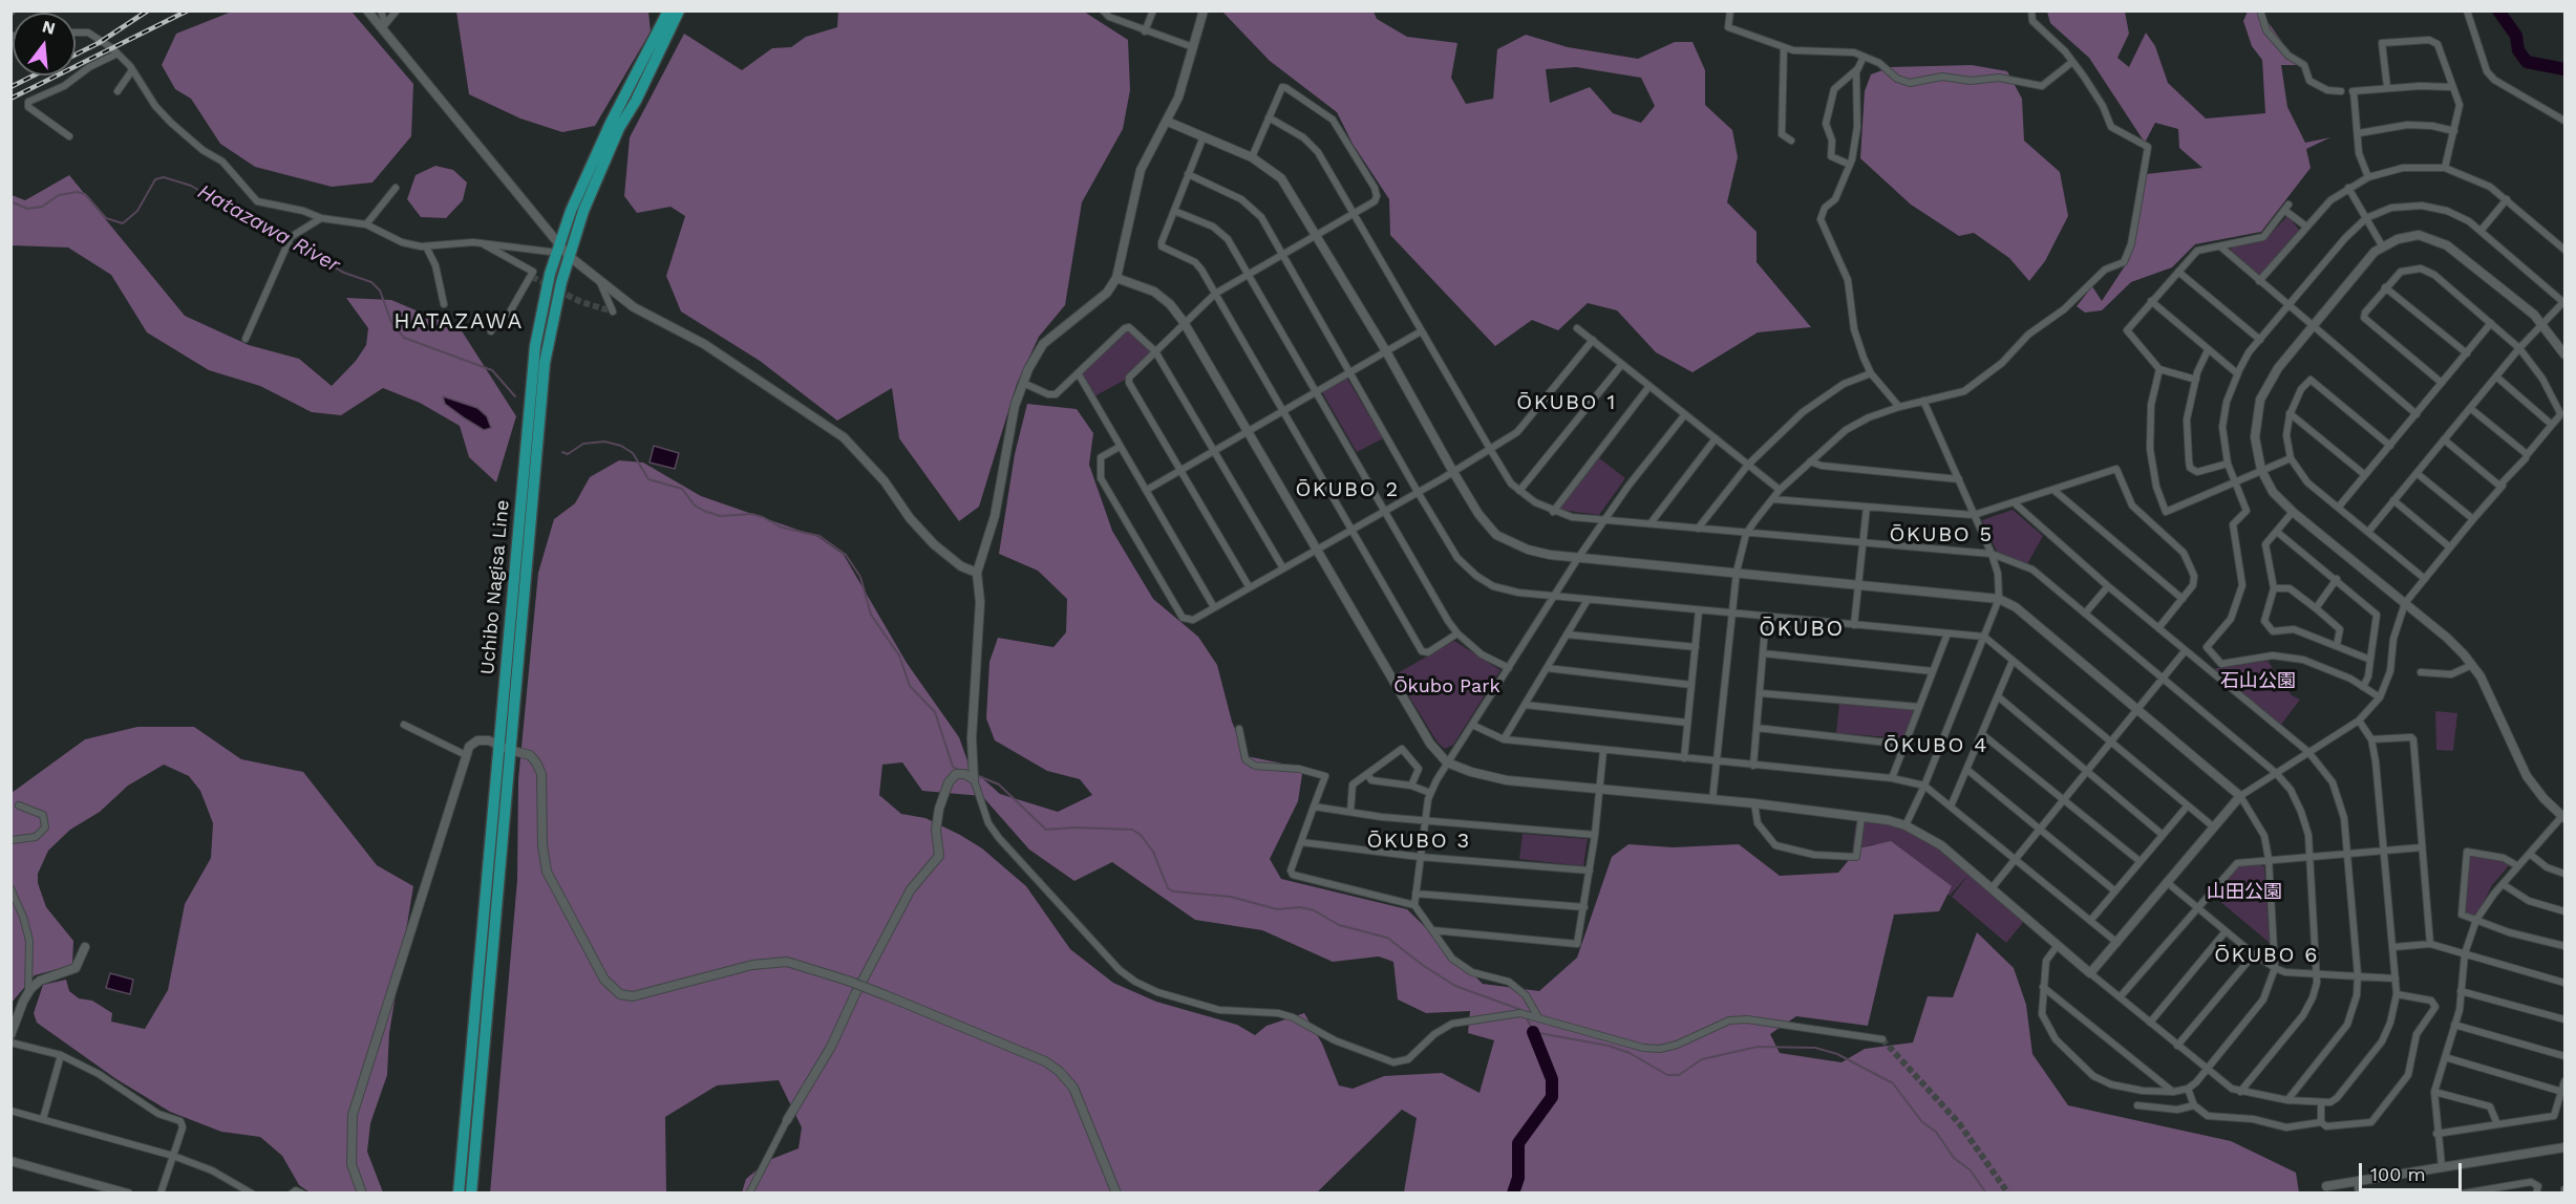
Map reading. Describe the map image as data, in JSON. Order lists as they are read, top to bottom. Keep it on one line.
{"streets":{"highway":["Uchibo Nagisa Line"]},"districts":["HATAZAWA","ŌKUBO 1","ŌKUBO 2","ŌKUBO 5","ŌKUBO","ŌKUBO 4","ŌKUBO 3","ŌKUBO 6"],"water":["Hatazawa River"],"parks":["石山公園","Ōkubo Park","山田公園"],"scale_bar":"100 m","north":"top"}
